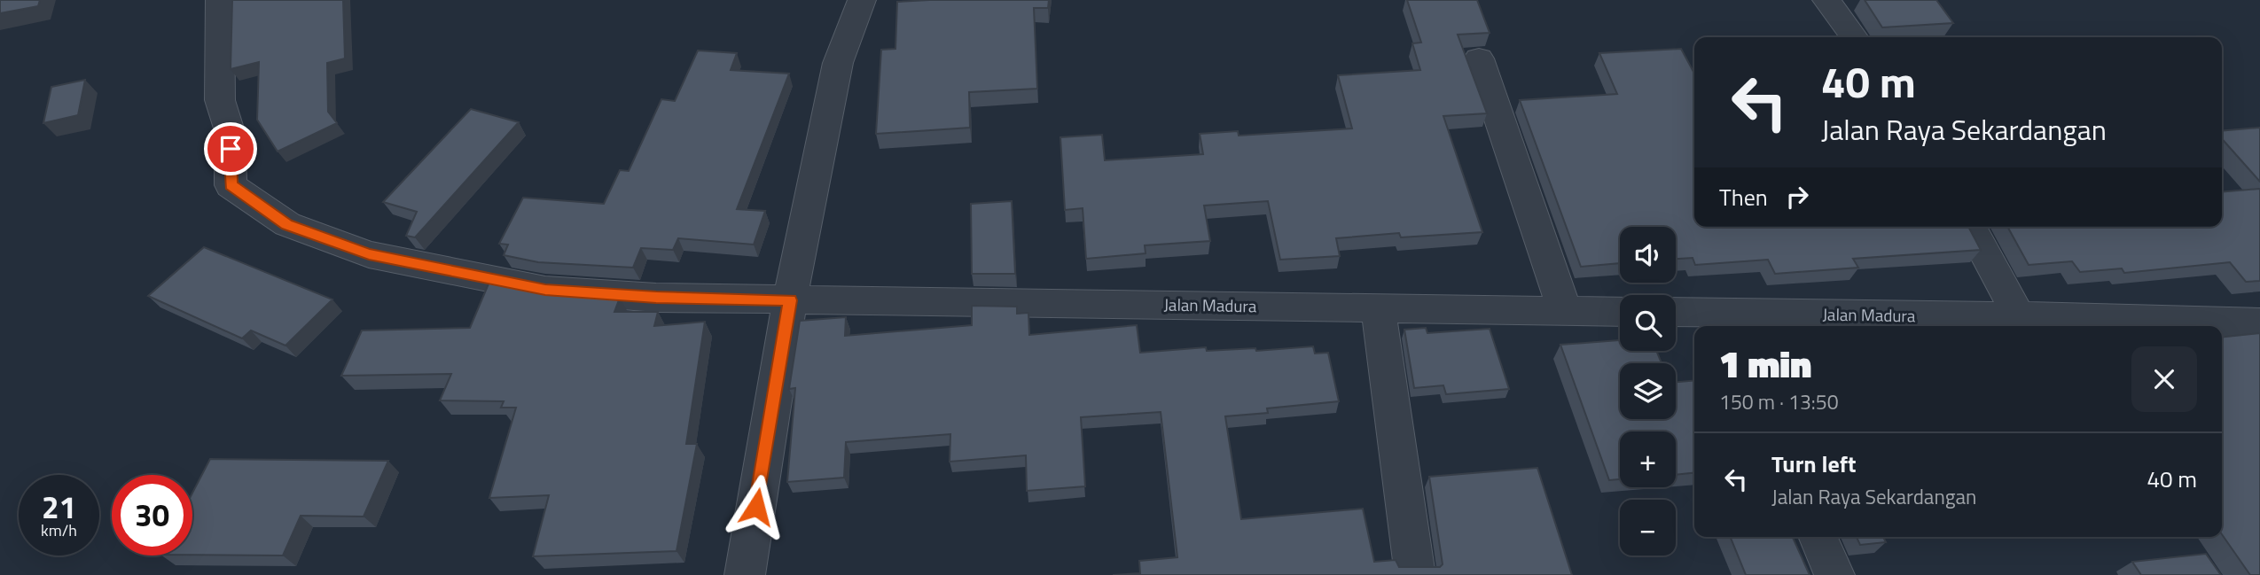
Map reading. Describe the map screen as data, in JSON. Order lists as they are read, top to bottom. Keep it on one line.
{"streets":{"street":["Jalan Madura"]},"page":{"turn":["40 m","Jalan Raya Sekardangan"],"then":"Then","map_buttons":["+","−"],"heading":["1 min","150 m · 13:50"],"list":[{"name":"Turn left","note":"Jalan Raya Sekardangan","value":"40 m"}],"speed":"21 km/h","limit":"30"}}
